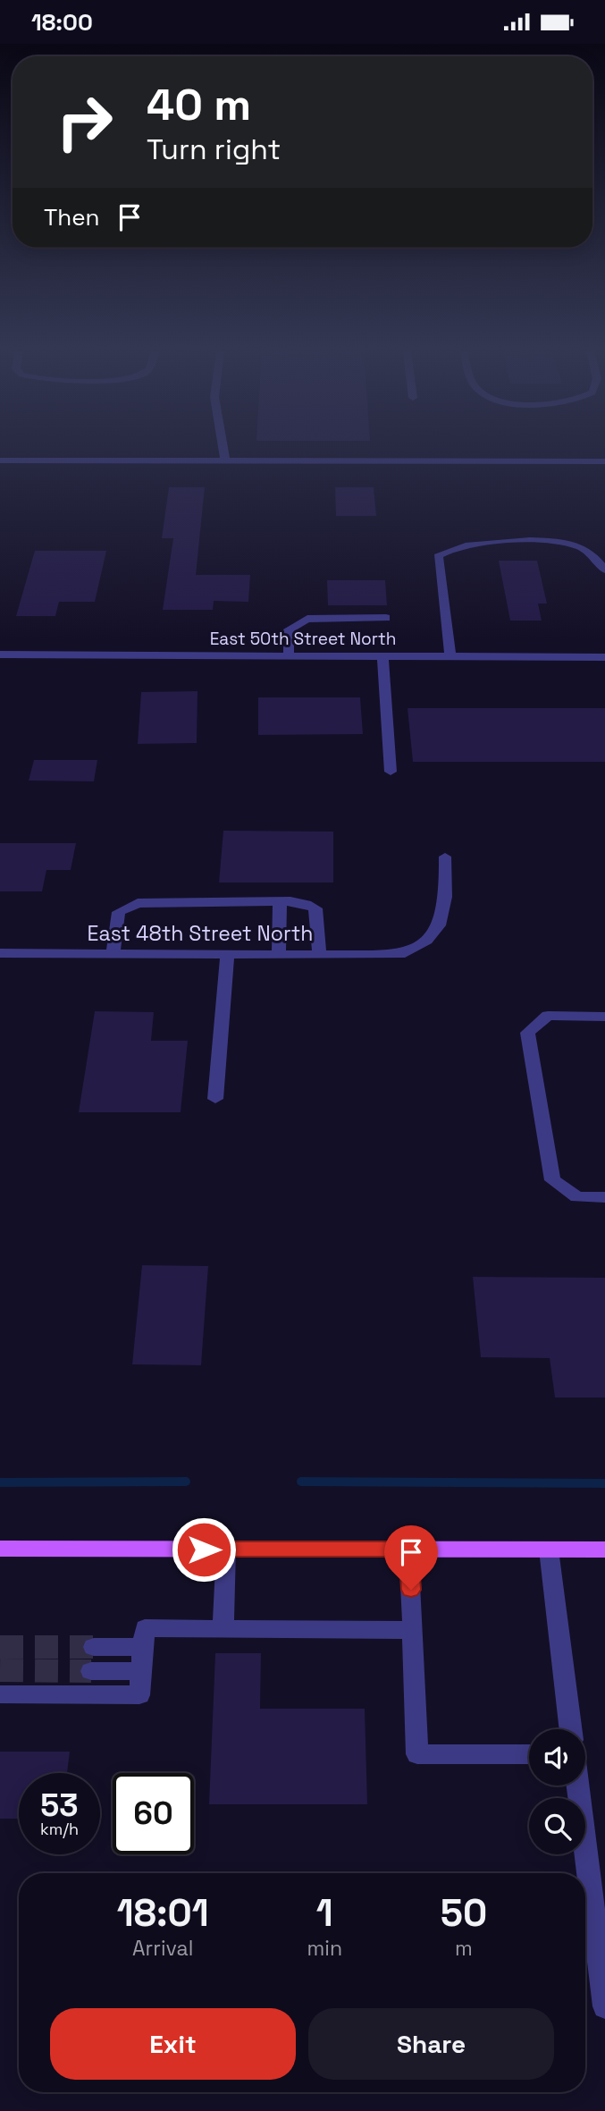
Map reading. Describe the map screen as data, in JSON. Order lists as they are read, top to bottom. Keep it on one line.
{"streets":{"street":["East 50th Street North","East 48th Street North"]},"page":{"status":"18:00","turn":["40 m","Turn right"],"then":"Then","speed":"53 km/h","limit":"60","eta":["18:01","Arrival","1","min","50","m"],"buttons":["Exit","Share"]}}
